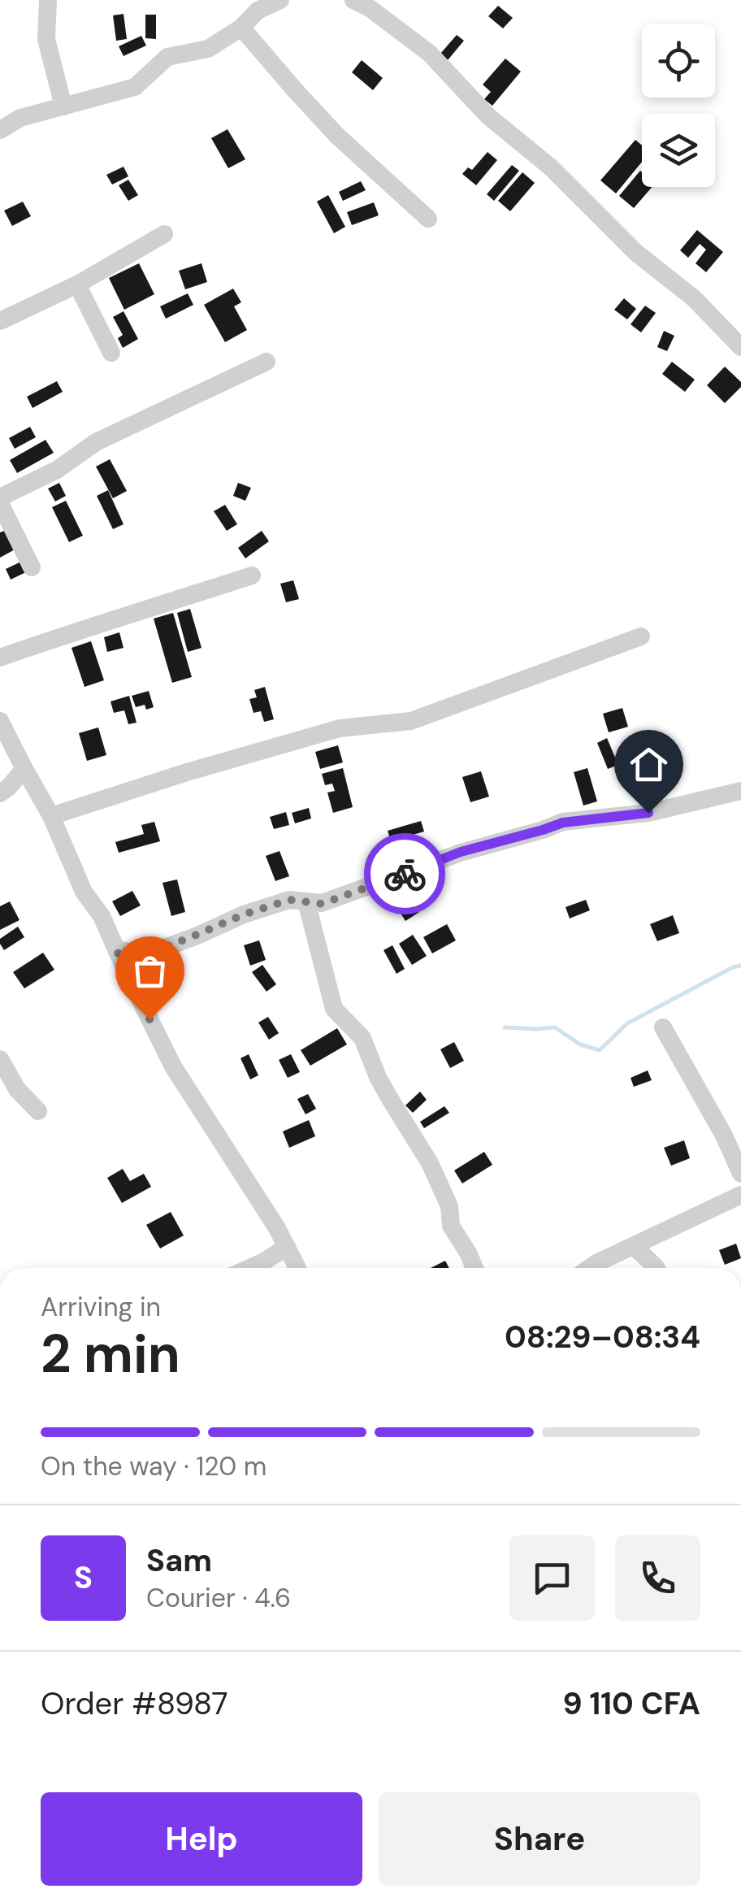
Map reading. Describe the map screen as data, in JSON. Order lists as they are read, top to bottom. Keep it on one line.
{"page":{"heading":["2 min","Arriving in","08:29–08:34"],"panel":["Sam","Courier · 4.6","Order #8987","9 110 CFA"],"bar":"On the way · 120 m","round":"S","buttons":["Help","Share"]}}
